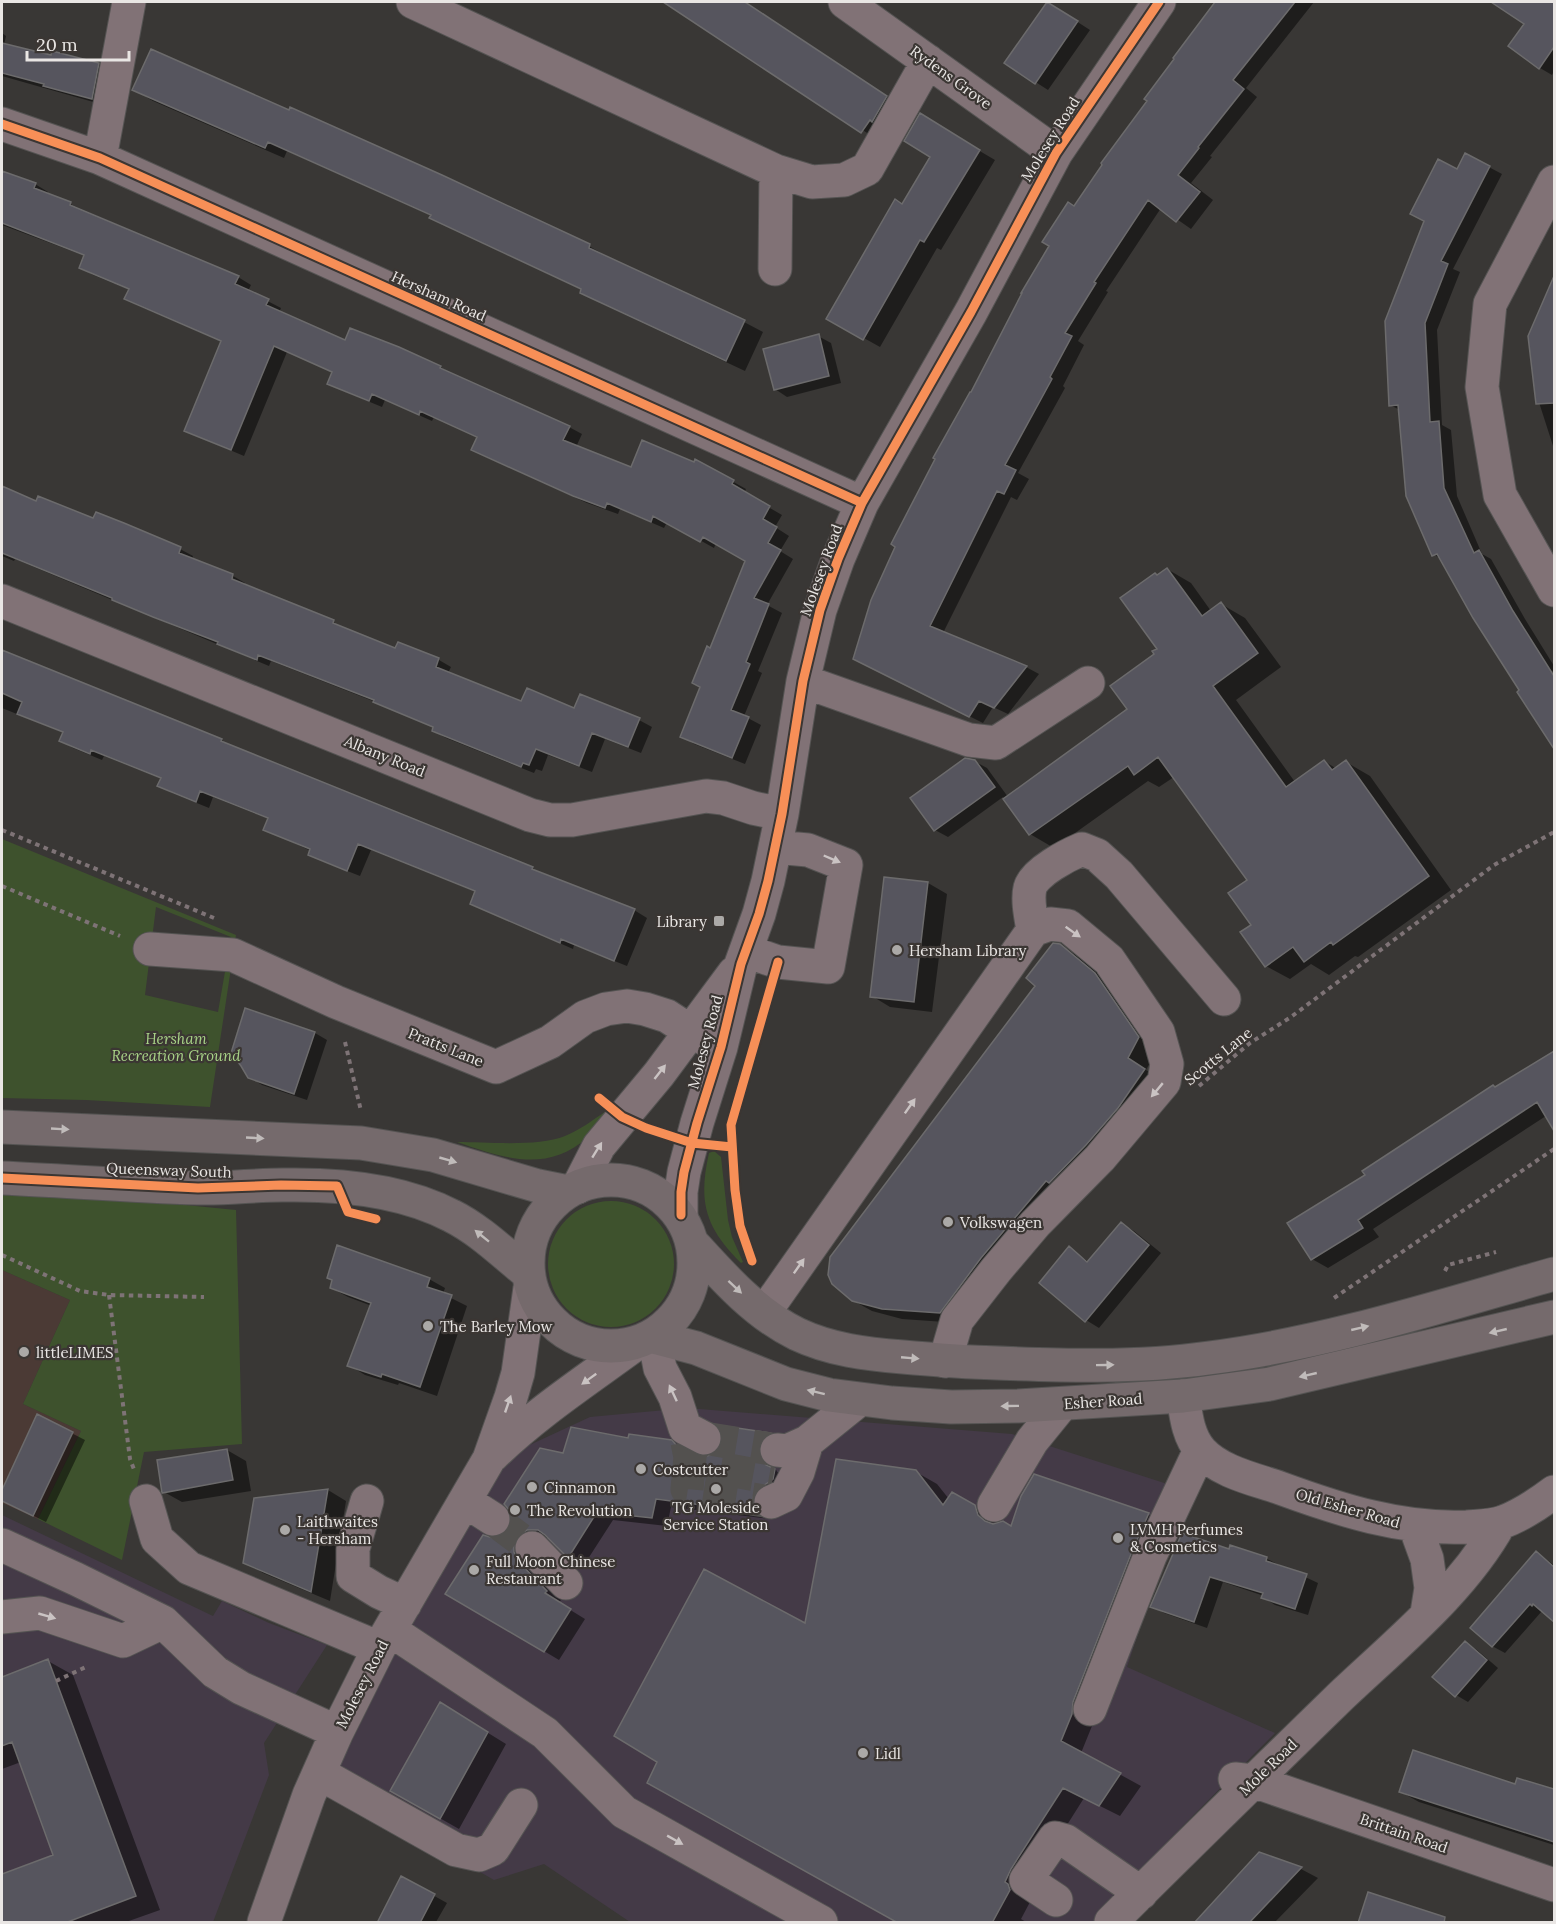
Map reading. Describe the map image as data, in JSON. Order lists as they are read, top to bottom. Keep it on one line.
{"streets":{"main road":["Queensway South","Esher Road"],"street":["Rydens Grove","Molesey Road","Hersham Road","Albany Road","Pratts Lane","Old Esher Road","Mole Road","Brittain Road"],"path":["Scotts Lane"]},"crossings":[["Rydens Grove","Molesey Road"],["Molesey Road","Hersham Road"],["Molesey Road","Albany Road"],["Molesey Road","Pratts Lane"],["Molesey Road","Queensway South"],["Molesey Road","Esher Road"],["Queensway South","Esher Road"],["Esher Road","Old Esher Road"],["Old Esher Road","Mole Road"],["Mole Road","Brittain Road"]],"parks":["Hersham Recreation Ground"],"places":{"transit":["Library"],"other":["Hersham Library","Volkswagen","The Barley Mow","littleLIMES","Costcutter","Cinnamon","TG Moleside Service Station","The Revolution","Laithwaites - Hersham","LVMH Perfumes & Cosmetics","Full Moon Chinese Restaurant","Lidl"]},"scale_bar":"20 m"}
